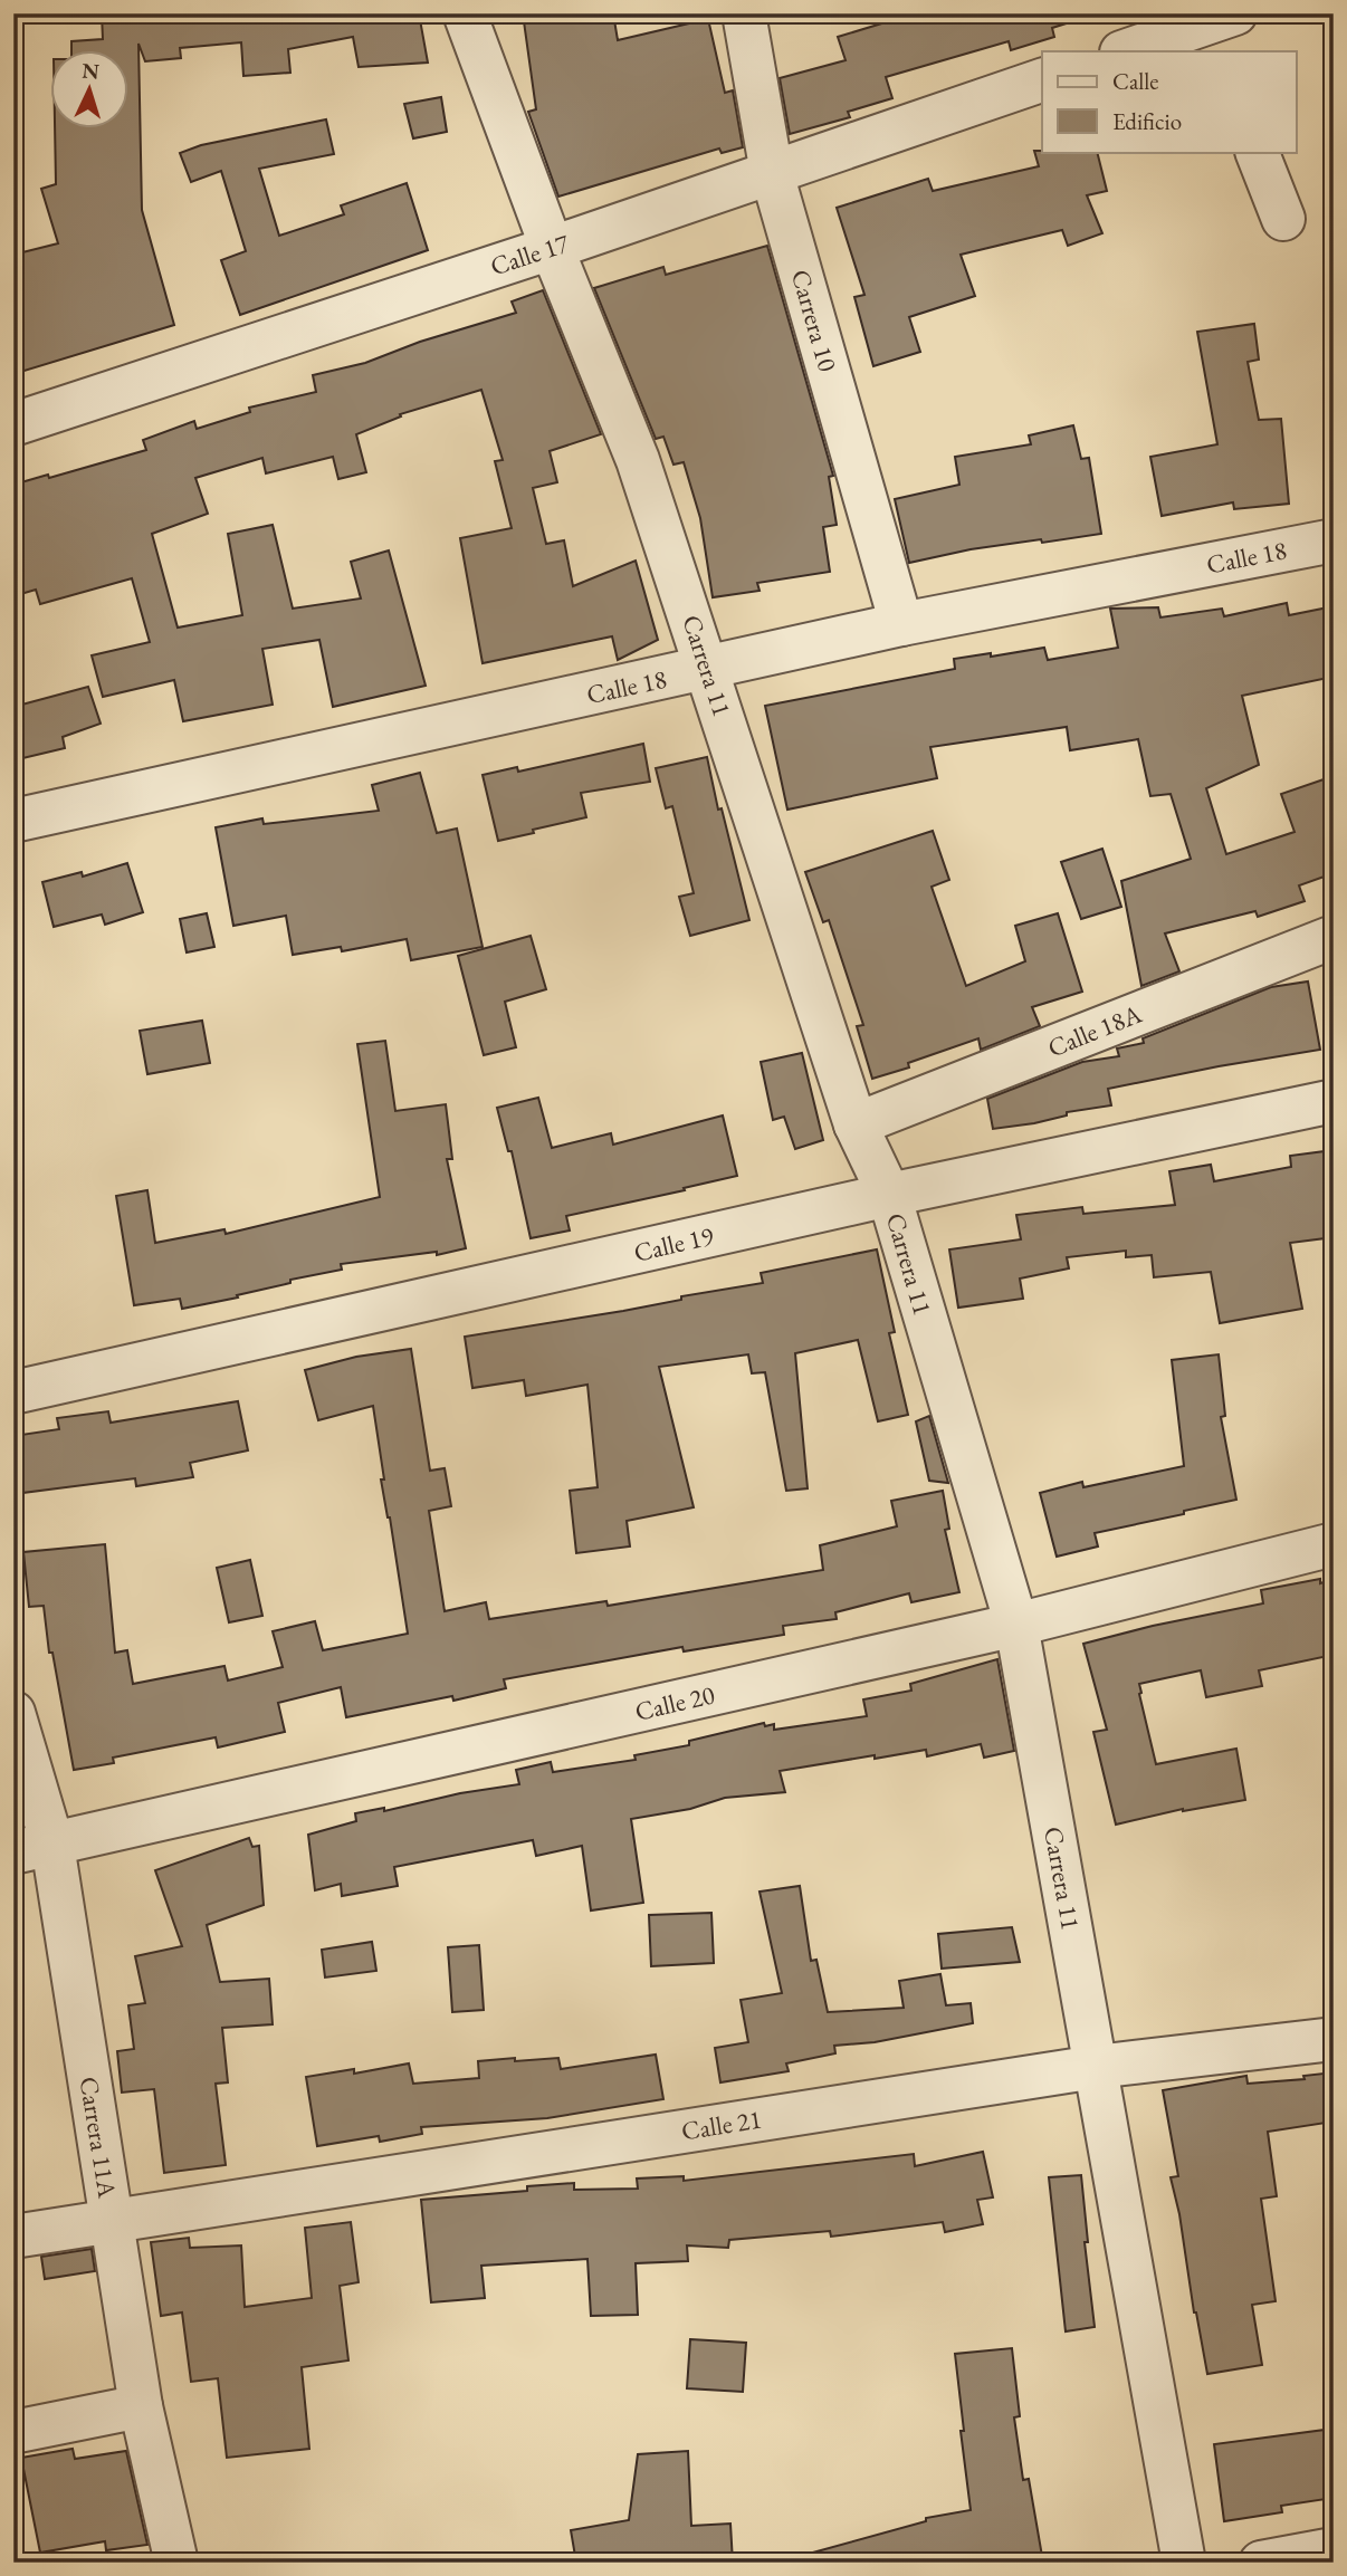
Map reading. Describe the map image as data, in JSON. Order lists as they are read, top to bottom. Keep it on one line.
{"streets":{"street":["Calle 17","Carrera 10","Calle 18","Carrera 11","Calle 18A","Calle 19","Calle 20","Calle 21","Carrera 11A"]},"crossings":[["Calle 17","Carrera 10"],["Calle 17","Carrera 11"],["Carrera 10","Calle 18"],["Calle 18","Carrera 11"],["Carrera 11","Calle 18A"],["Carrera 11","Calle 19"],["Carrera 11","Calle 20"],["Carrera 11","Calle 21"],["Calle 20","Carrera 11A"],["Calle 21","Carrera 11A"]],"legend":["Calle","Edificio"],"north":"top"}
